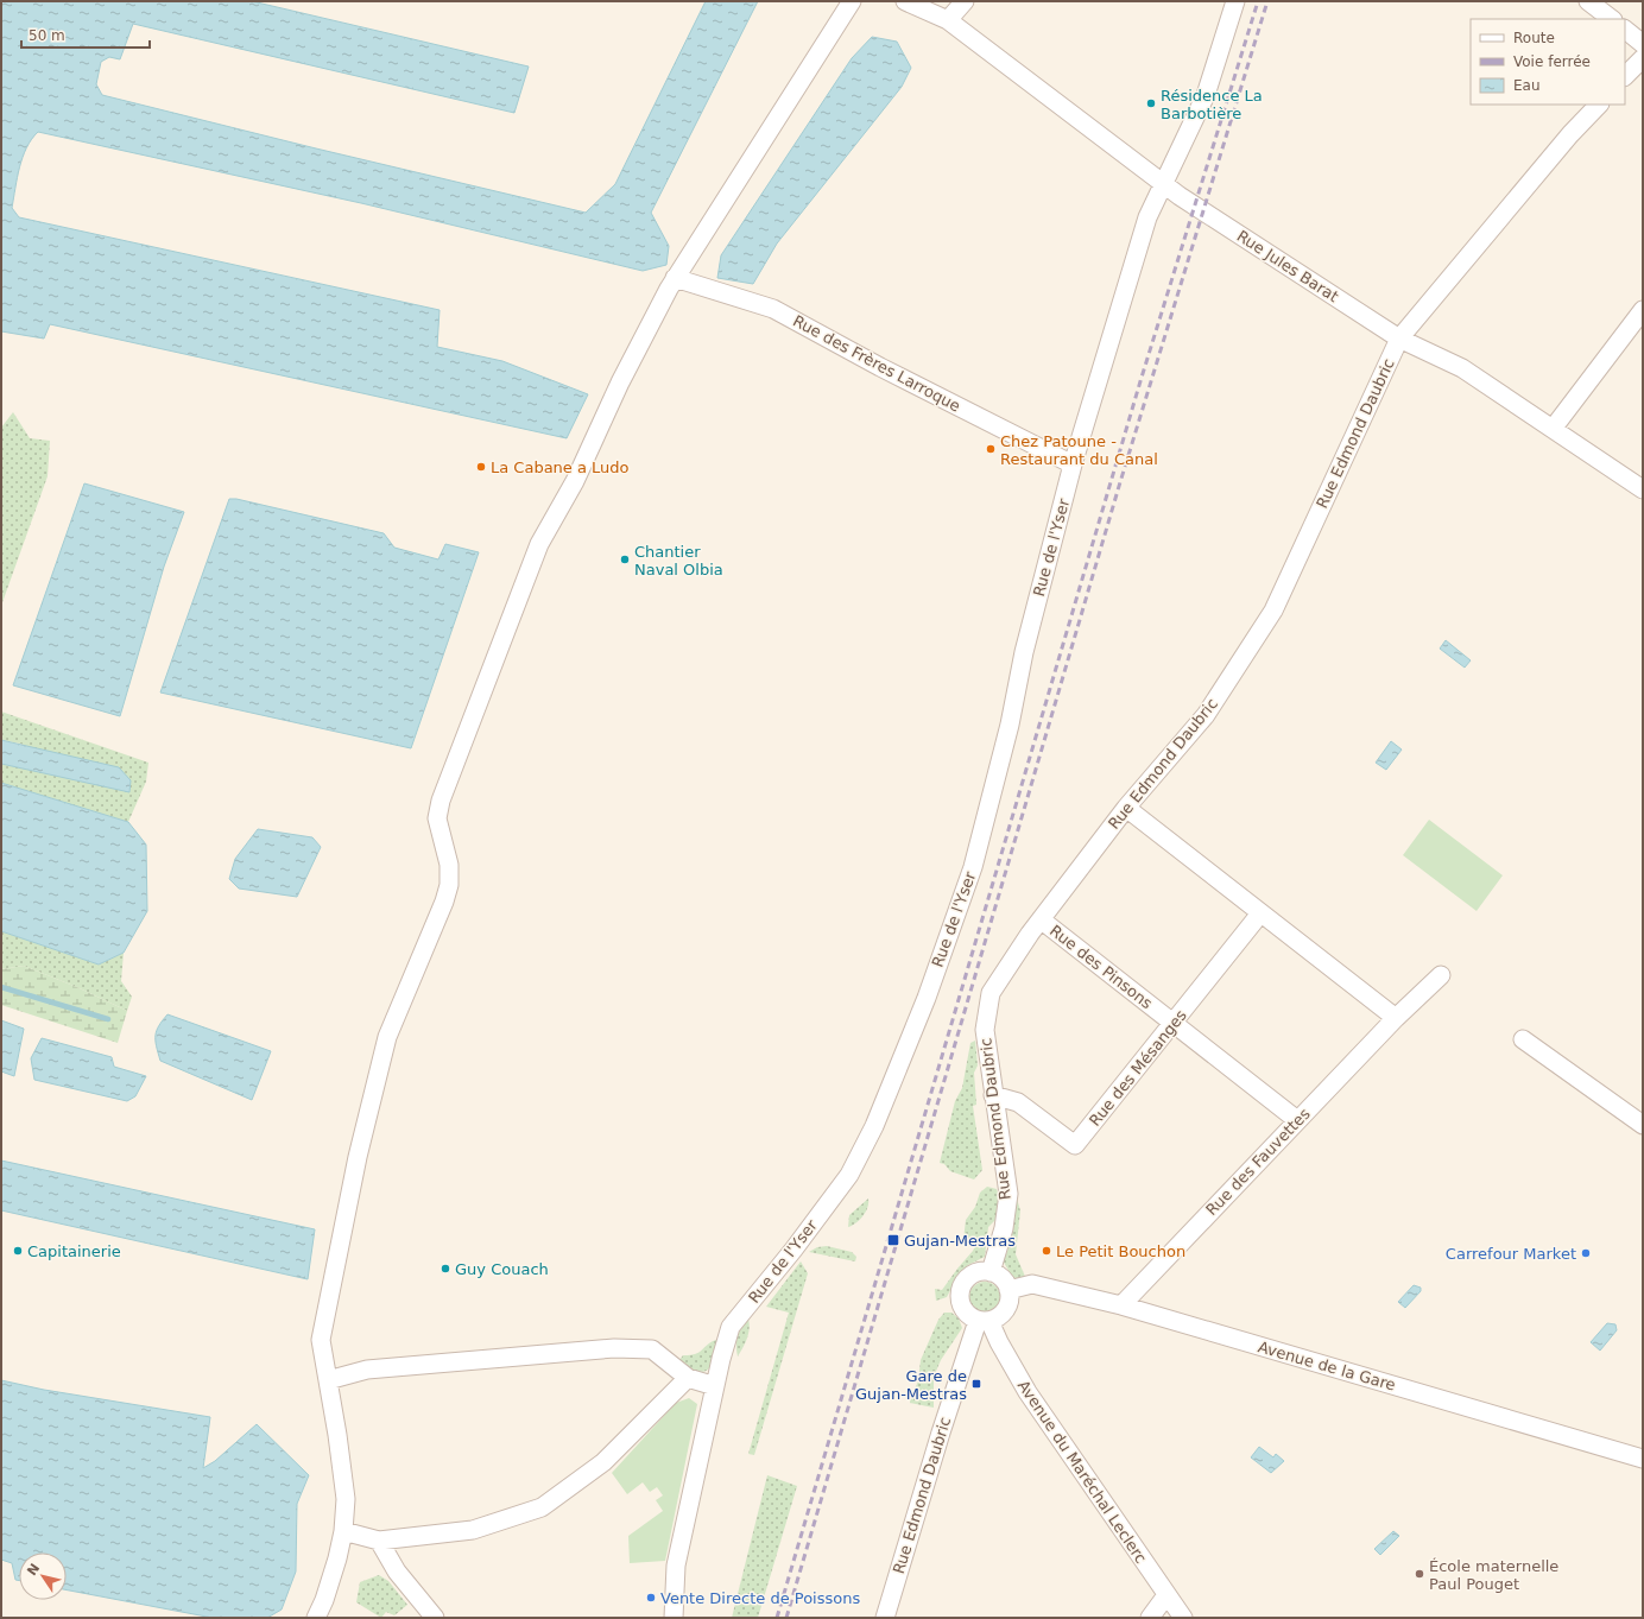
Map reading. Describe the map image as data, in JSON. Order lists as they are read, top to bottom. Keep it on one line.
{"streets":{"street":["Rue Jules Barat","Rue des Frères Larroque","Rue Edmond Daubric","Rue de l'Yser","Rue des Pinsons","Rue des Mésanges","Rue des Fauvettes","Avenue de la Gare","Avenue du Maréchal Leclerc"]},"crossings":[["Rue Jules Barat","Rue Edmond Daubric"],["Rue Jules Barat","Rue de l'Yser"],["Rue des Frères Larroque","Rue de l'Yser"],["Rue Edmond Daubric","Rue des Pinsons"],["Rue Edmond Daubric","Rue des Mésanges"],["Rue Edmond Daubric","Avenue de la Gare"],["Rue Edmond Daubric","Avenue du Maréchal Leclerc"],["Rue des Pinsons","Rue des Mésanges"],["Rue des Pinsons","Rue des Fauvettes"],["Rue des Fauvettes","Avenue de la Gare"],["Avenue de la Gare","Avenue du Maréchal Leclerc"]],"places":{"other":["Résidence La Barbotière","Chez Patoune - Restaurant du Canal","La Cabane a Ludo","Chantier Naval Olbia","Capitainerie","Le Petit Bouchon","Carrefour Market","Guy Couach","École maternelle Paul Pouget","Vente Directe de Poissons"],"transit":["Gujan-Mestras","Gare de Gujan-Mestras"]},"legend":["Route","Voie ferrée","Eau"],"scale_bar":"50 m","north":"top left"}
